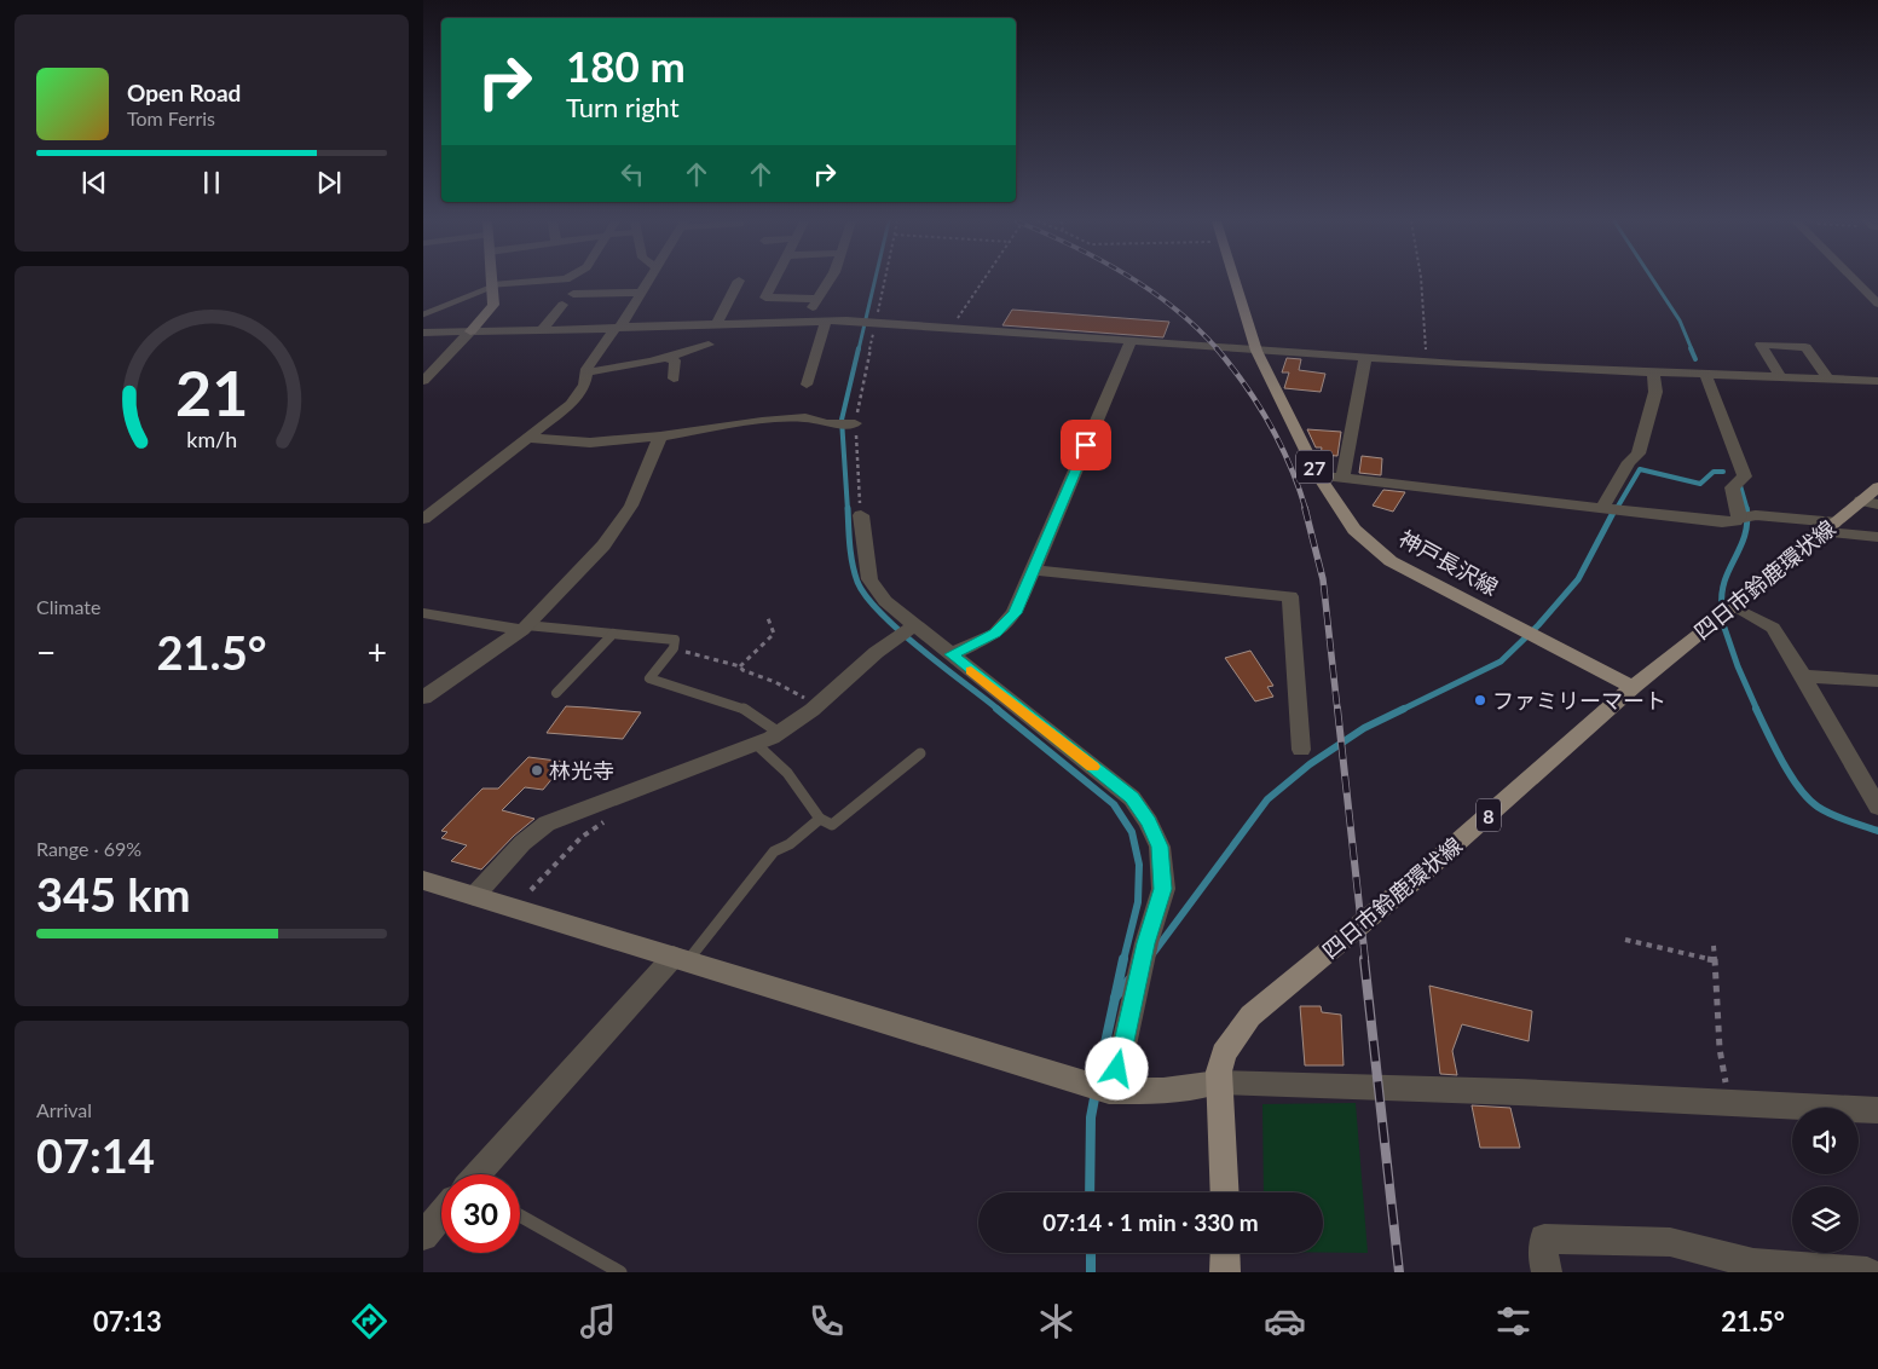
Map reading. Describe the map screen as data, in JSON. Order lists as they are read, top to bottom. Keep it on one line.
{"streets":{"main road":["27","神戸長沢線","四日市鈴鹿環状線","8"]},"crossings":[["神戸長沢線","四日市鈴鹿環状線"]],"places":["ファミリーマート","林光寺"],"page":{"turn":["180 m","Turn right"],"song":["Open Road","Tom Ferris"],"tile":["Climate",["Range · 69%","345 km"],["Arrival","07:14"]],"heat":["−","21.5°","+"],"limit":"30","trip":"07:14 · 1 min · 330 m","tabs":["07:13","21.5°"],"gauge":["21","km/h"]}}
